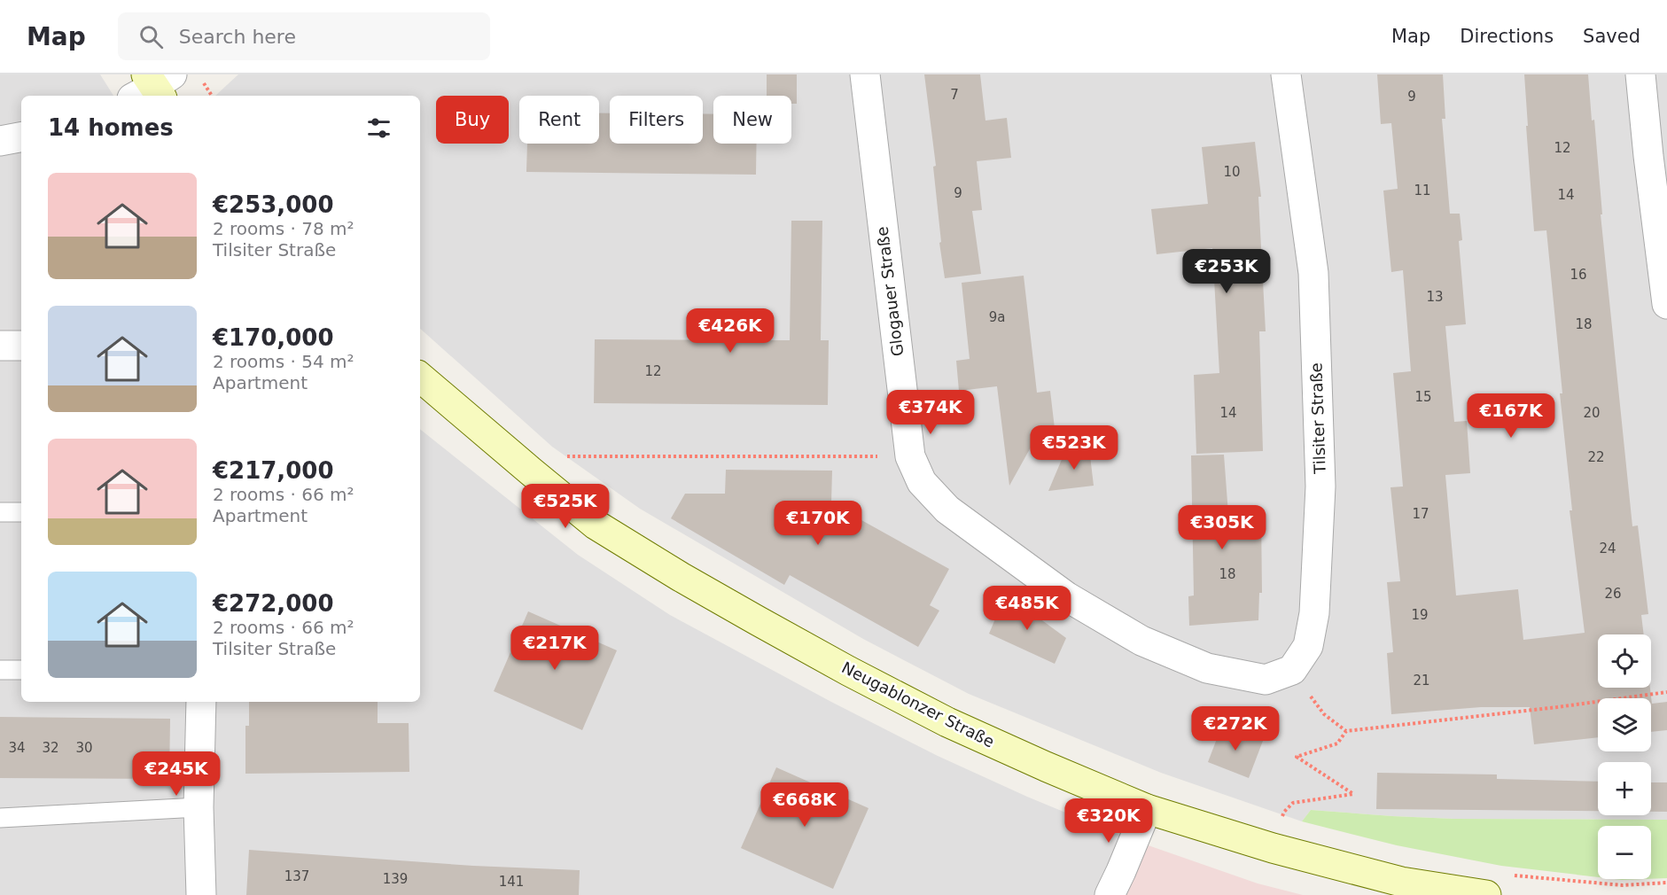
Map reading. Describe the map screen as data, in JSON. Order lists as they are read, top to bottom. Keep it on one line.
{"streets":{"street":["Glogauer Straße","Tilsiter Straße","Neugablonzer Straße"]},"crossings":[["Glogauer Straße","Tilsiter Straße"]],"house_numbers":["7","9","12","10","11","9","14","16","13","9a","18","12","15","14","20","22","17","24","18","26","19","21","34","32","30","137","139","141"],"page":{"header":"Map","search":"Search here","nav":["Map","Directions","Saved"],"chip":["Buy","Rent","Filters","New"],"heading":"14 homes","list":[{"name":"€253,000","note":"2 rooms · 78 m² · Tilsiter Straße"},{"name":"€170,000","note":"2 rooms · 54 m² · Apartment"},{"name":"€217,000","note":"2 rooms · 66 m² · Apartment"},{"name":"€272,000","note":"2 rooms · 66 m² · Tilsiter Straße"}],"price":["€253K","€426K","€374K","€167K","€523K","€525K","€170K","€305K","€485K","€217K","€272K","€245K","€668K","€320K"],"map_buttons":["+","−"]}}
